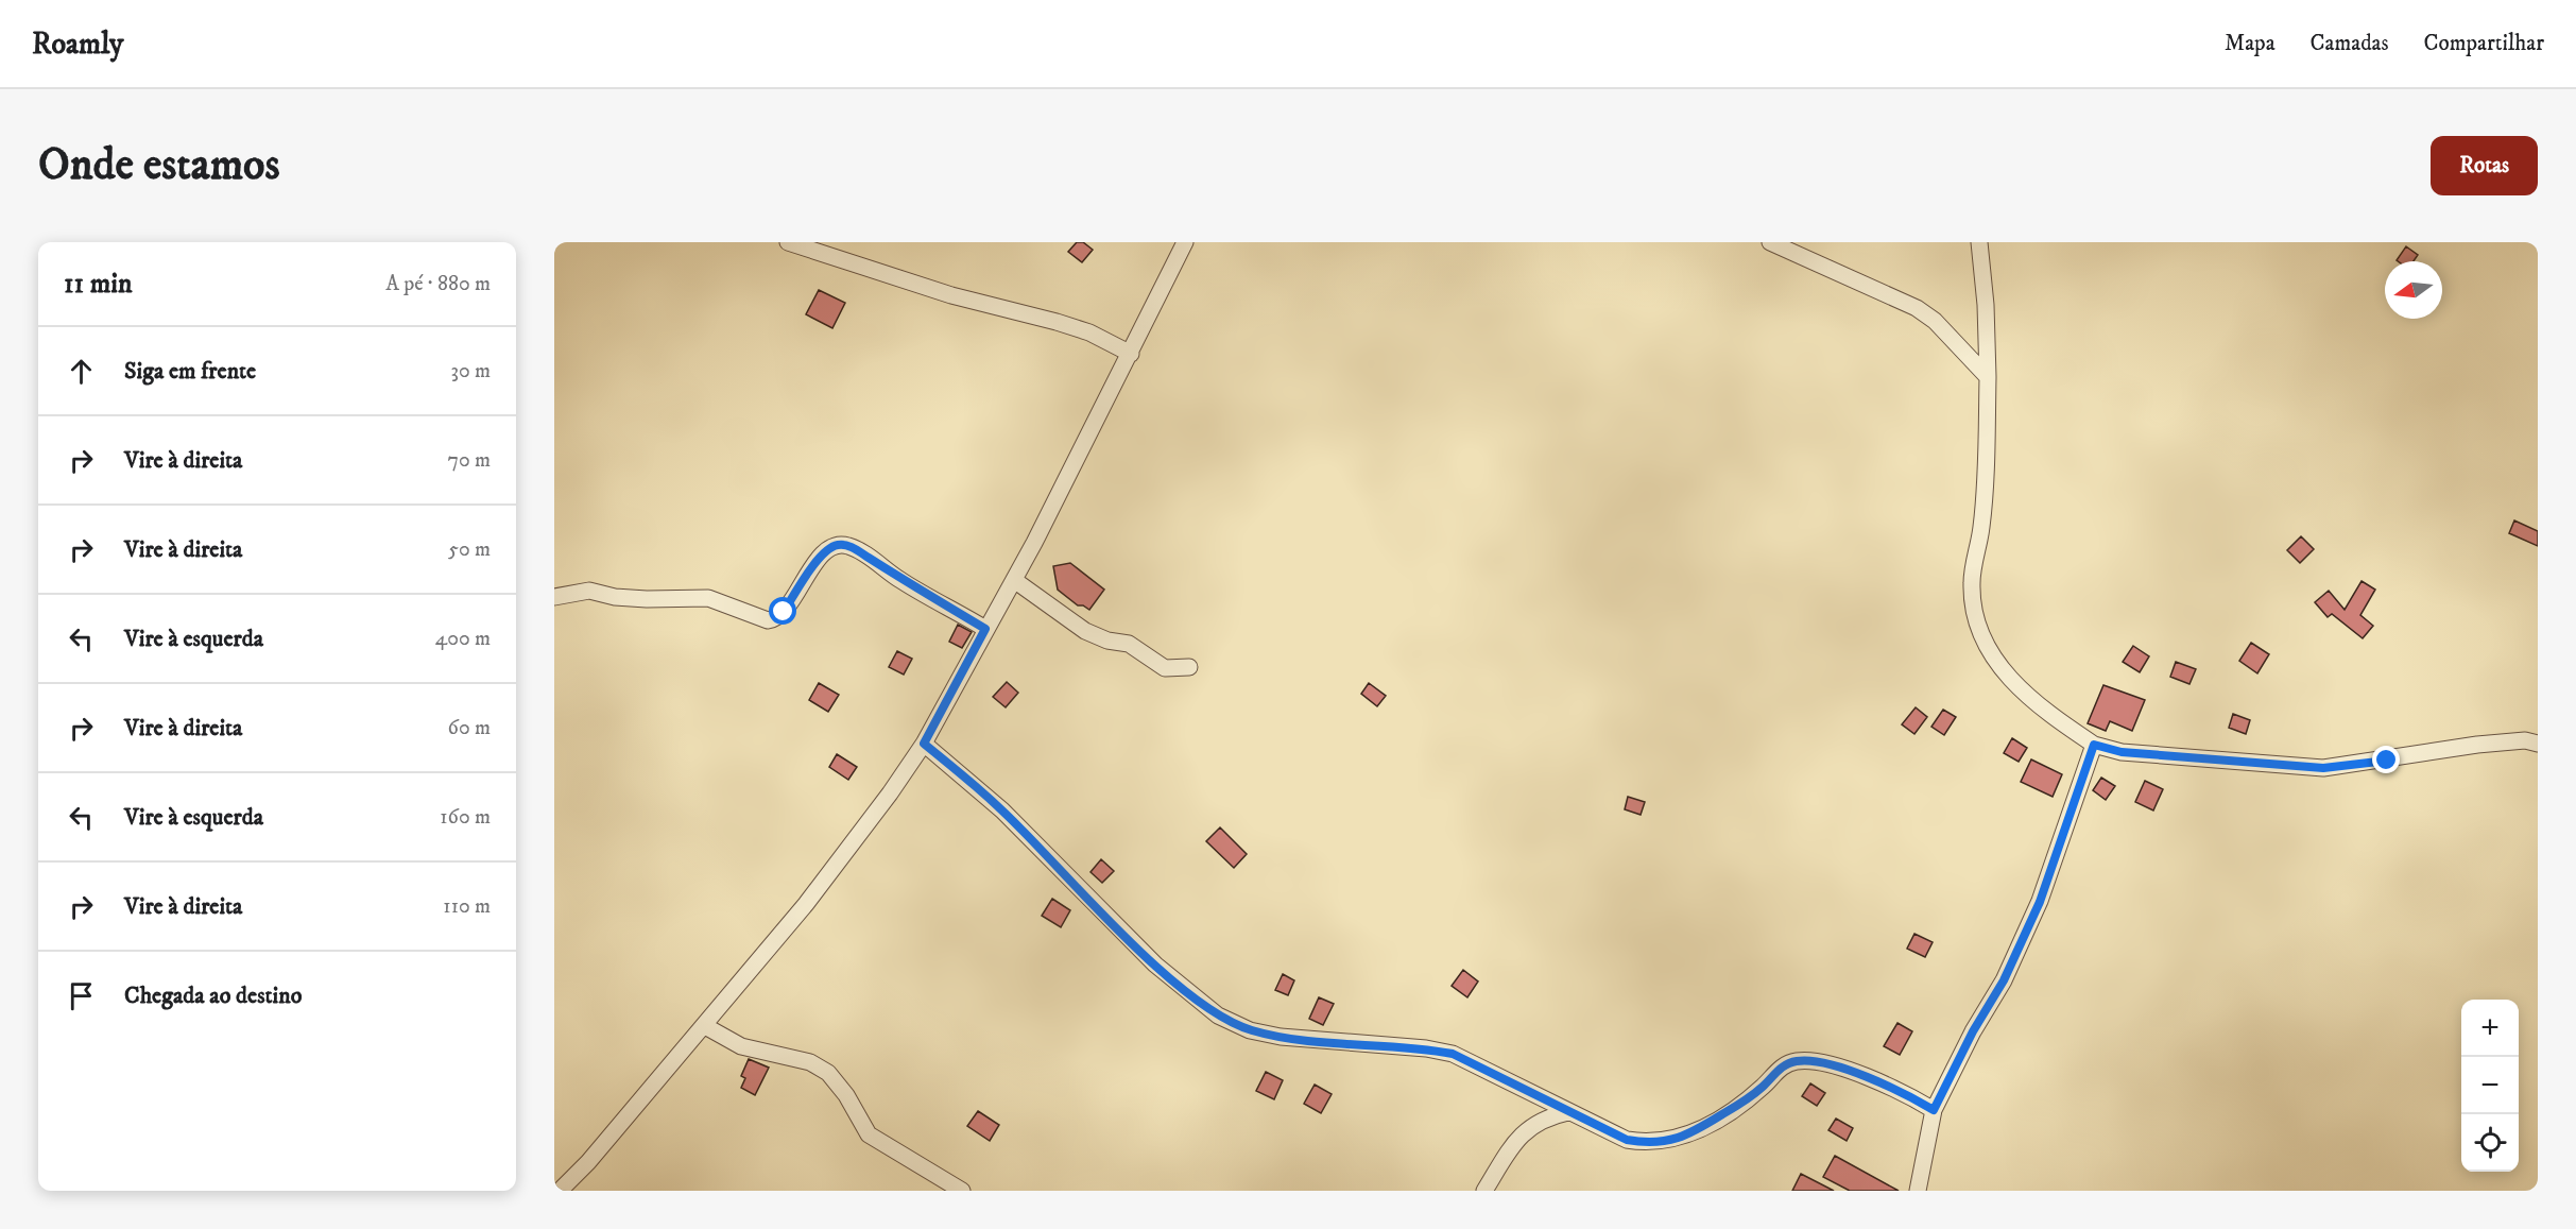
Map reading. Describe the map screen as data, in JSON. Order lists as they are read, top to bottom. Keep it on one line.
{"north":"left","page":{"header":"Roamly","nav":["Mapa","Camadas","Compartilhar"],"buttons":"Rotas","title":"Onde estamos","heading":["11 min","A pé · 880 m"],"list":[["Siga em frente","30 m"],["Vire à direita","70 m"],["Vire à direita","50 m"],["Vire à esquerda","400 m"],["Vire à direita","60 m"],["Vire à esquerda","160 m"],["Vire à direita","110 m"],"Chegada ao destino"],"map_buttons":["+","−"]}}
